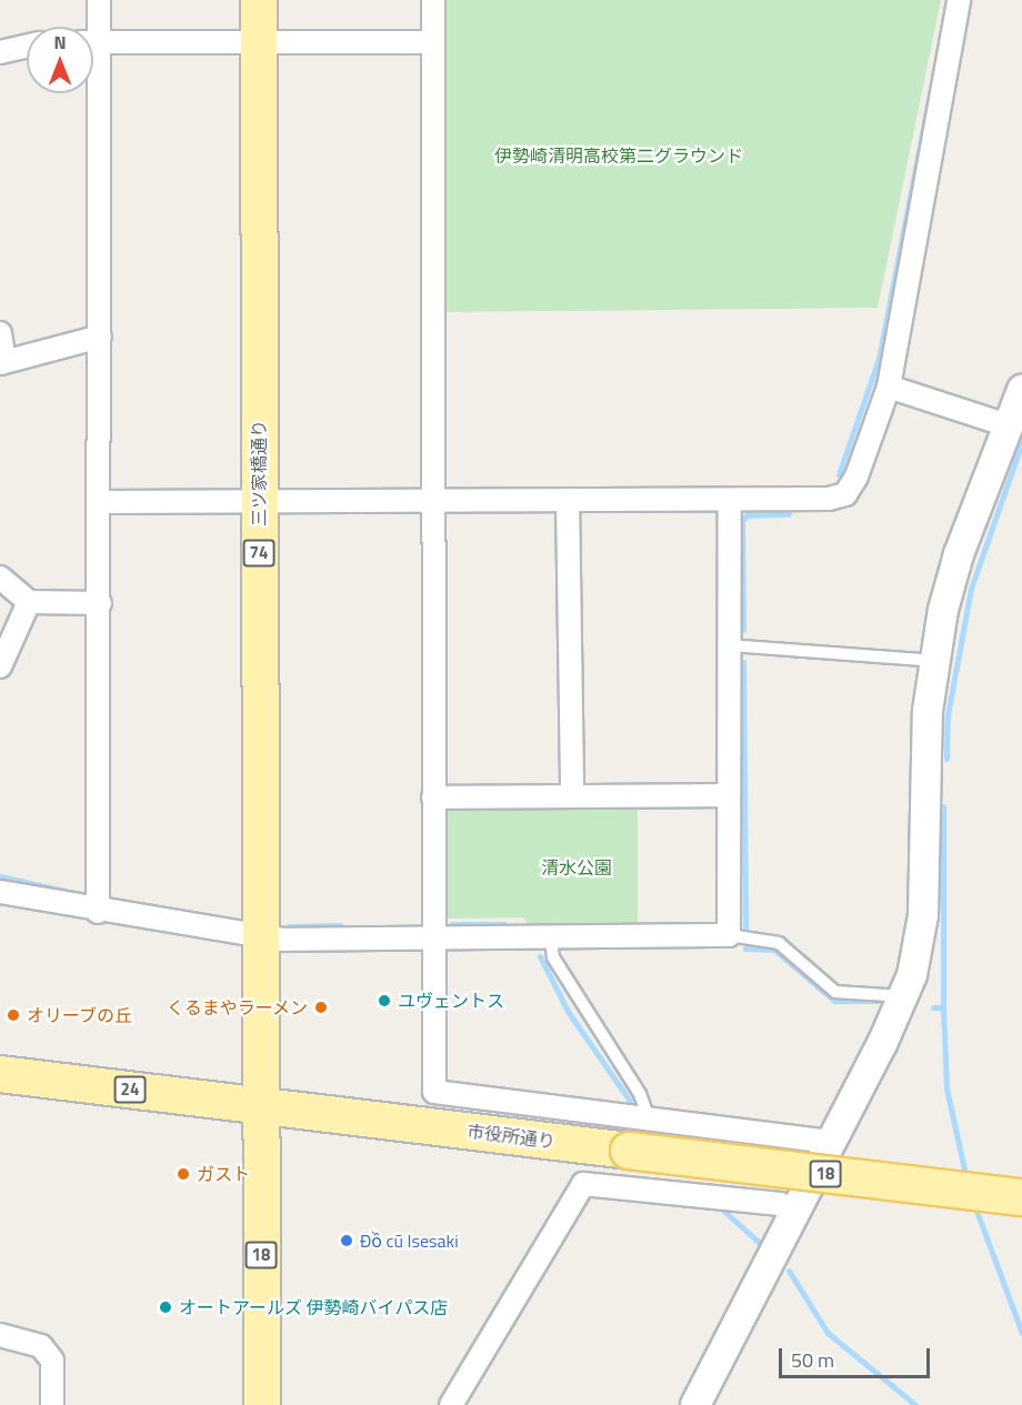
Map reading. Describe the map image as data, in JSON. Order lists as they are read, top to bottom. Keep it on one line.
{"streets":{"main road":["三ツ家橋通り","74","24","市役所通り","18"]},"crossings":[["三ツ家橋通り","市役所通り"],["三ツ家橋通り","18"],["市役所通り","18"]],"parks":["伊勢崎清明高校第二グラウンド","清水公園"],"places":["ユヴェントス","くるまやラーメン","オリーブの丘","ガスト","Đồ cũ Isesaki","オートアールズ 伊勢崎バイパス店"],"scale_bar":"50 m","north":"top"}
